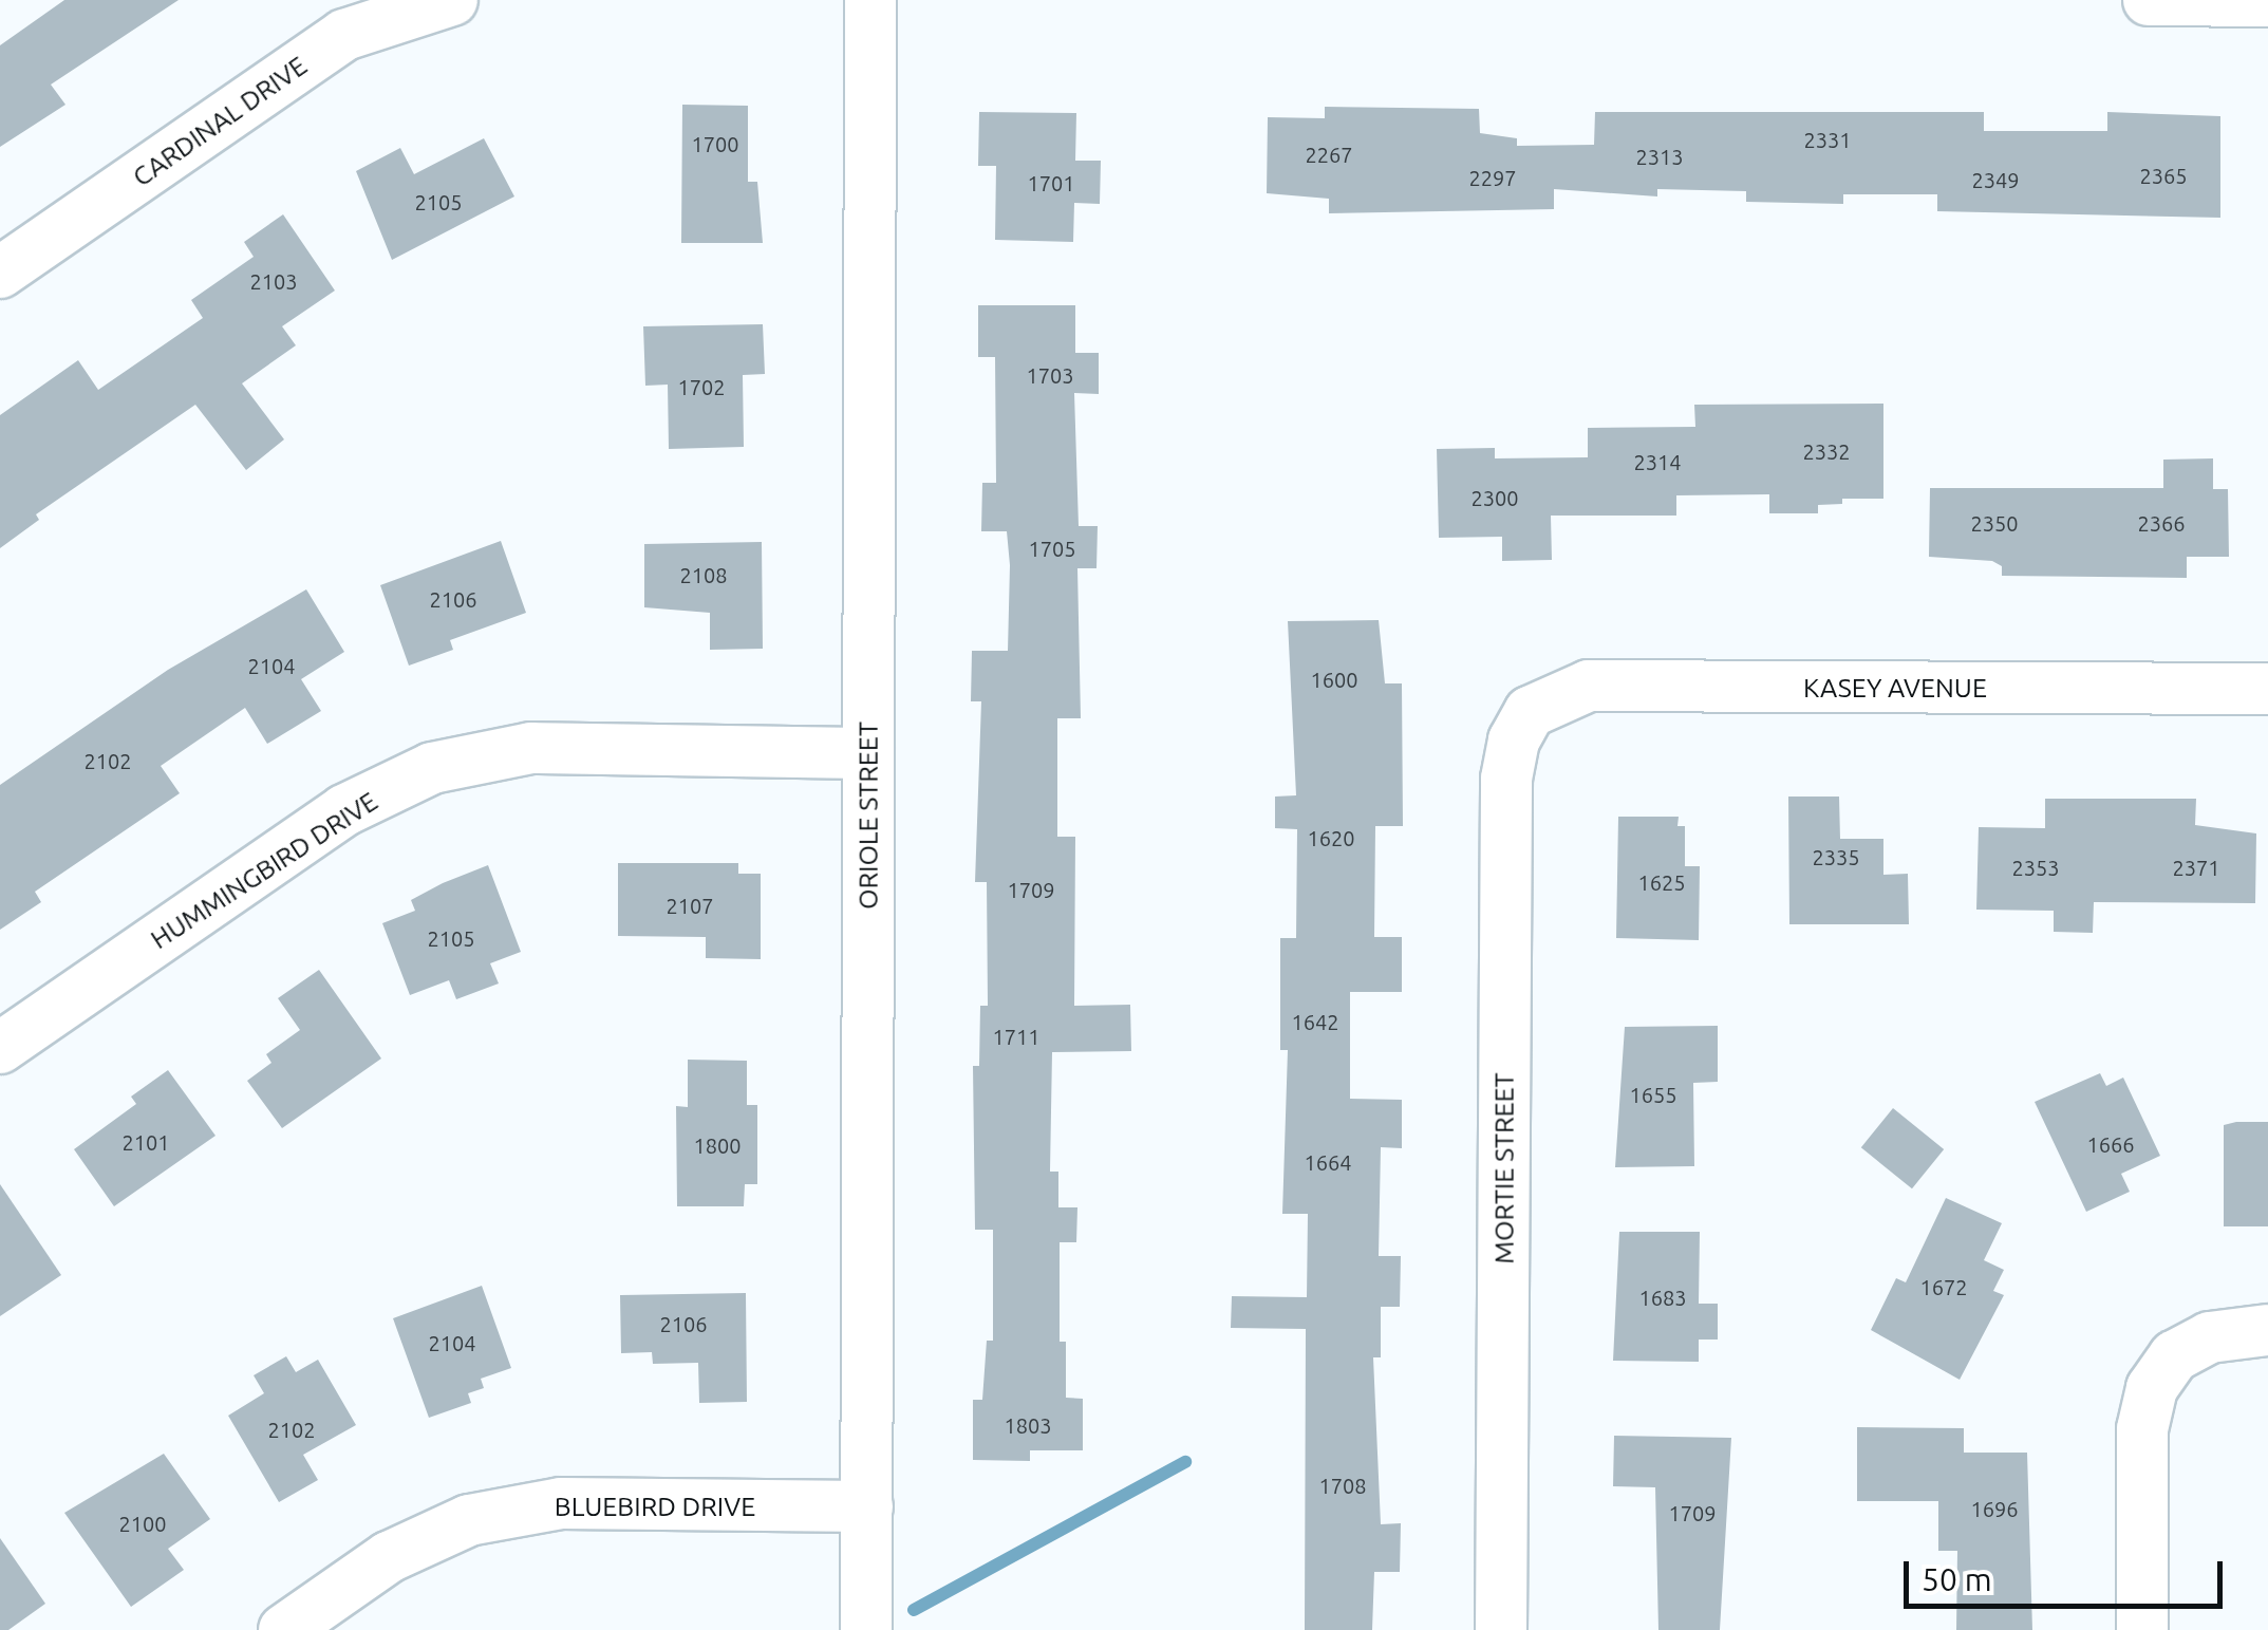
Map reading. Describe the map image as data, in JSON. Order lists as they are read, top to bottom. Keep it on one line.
{"streets":{"street":["CARDINAL DRIVE","KASEY AVENUE","ORIOLE STREET","HUMMINGBIRD DRIVE","MORTIE STREET","BLUEBIRD DRIVE"]},"crossings":[["KASEY AVENUE","MORTIE STREET"],["ORIOLE STREET","HUMMINGBIRD DRIVE"],["ORIOLE STREET","BLUEBIRD DRIVE"]],"house_numbers":["2331","1700","2267","2313","2365","2297","2349","1701","2105","2103","1703","1702","2332","2314","2300","2350","2366","1705","2108","2106","2104","1600","2102","1620","2335","2353","2371","1625","1709","2107","2105","1642","1711","1655","2101","1666","1800","1664","1672","1683","2106","2104","1803","2102","1708","1696","1709","2100"],"scale_bar":"50 m"}
